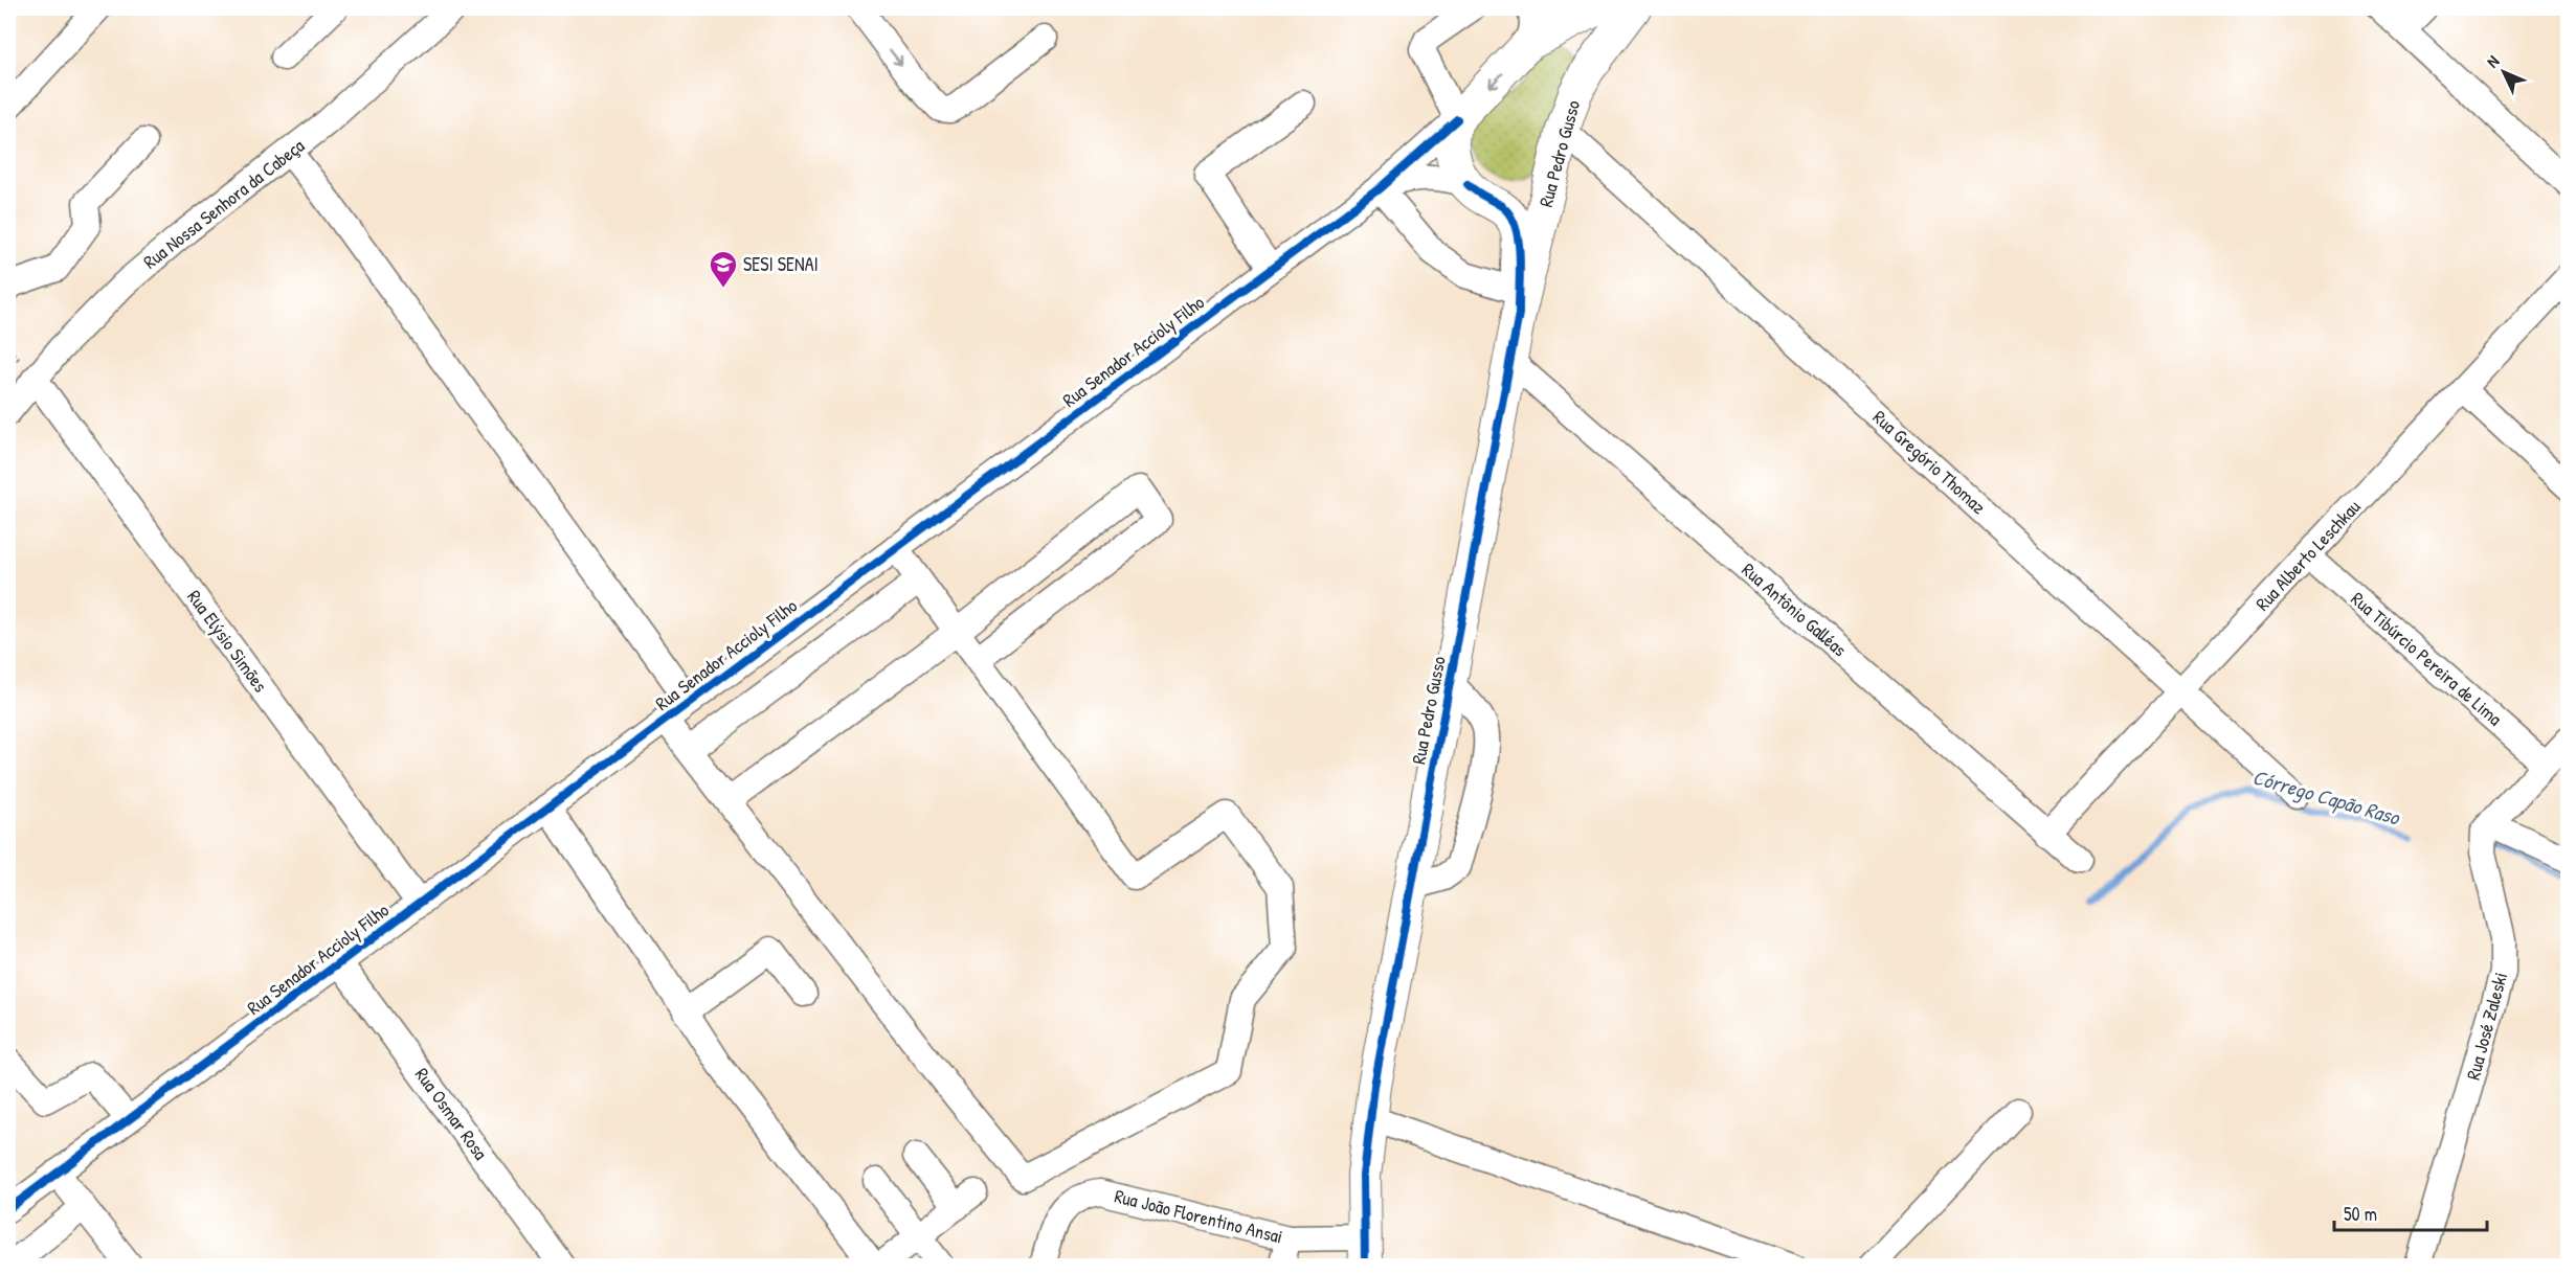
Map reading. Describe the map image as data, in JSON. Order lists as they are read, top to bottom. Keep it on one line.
{"streets":{"main road":["Rua Pedro Gusso"],"street":["Rua Nossa Senhora da Cabeça","Rua Senador Accioly Filho","Rua Gregório Thomaz","Rua Alberto Leschkau","Rua Antônio Galléas","Rua Elýsio Simões","Rua Tibúrcio Pereira de Lima","Rua José Zaleski","Rua Osmar Rosa","Rua João Florentino Ansai"]},"crossings":[["Rua Pedro Gusso","Rua Senador Accioly Filho"],["Rua Pedro Gusso","Rua Gregório Thomaz"],["Rua Pedro Gusso","Rua Antônio Galléas"],["Rua Pedro Gusso","Rua João Florentino Ansai"],["Rua Nossa Senhora da Cabeça","Rua Elýsio Simões"],["Rua Senador Accioly Filho","Rua Elýsio Simões"],["Rua Senador Accioly Filho","Rua Osmar Rosa"],["Rua Gregório Thomaz","Rua Alberto Leschkau"],["Rua Alberto Leschkau","Rua Antônio Galléas"],["Rua Alberto Leschkau","Rua Tibúrcio Pereira de Lima"]],"water":["Córrego Capão Raso"],"places":{"school or university":["SESI SENAI"]},"scale_bar":"50 m","north":"top left"}
